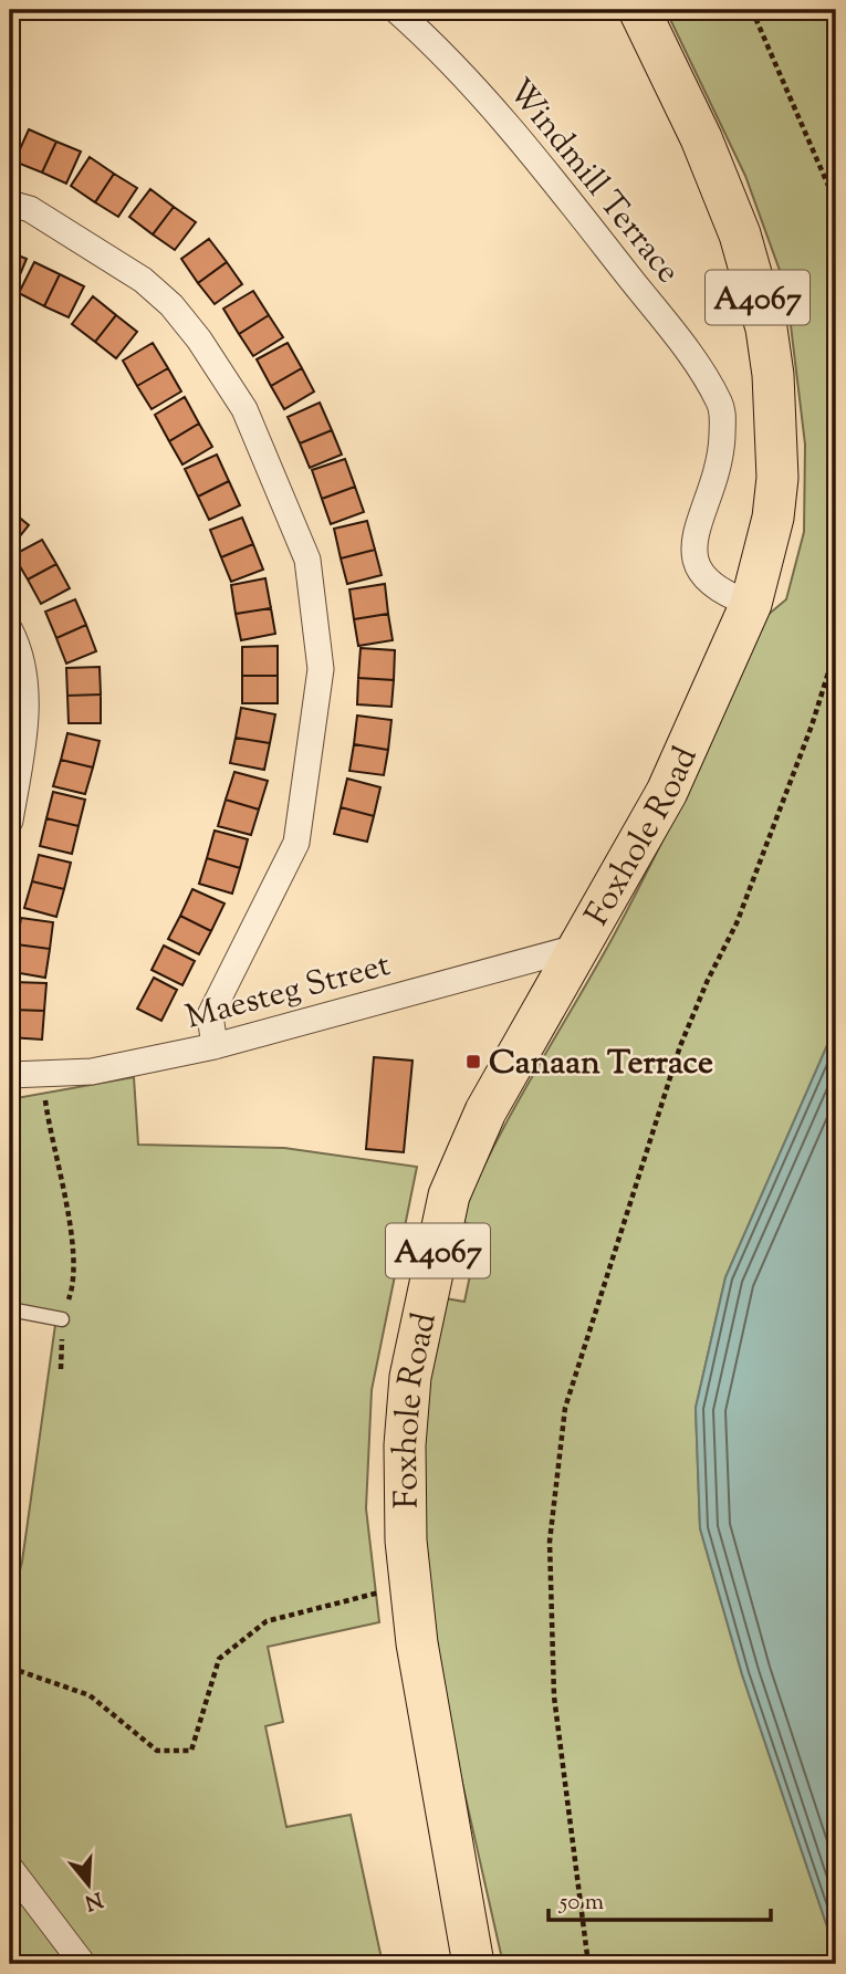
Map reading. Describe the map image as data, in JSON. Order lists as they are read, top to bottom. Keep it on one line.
{"streets":{"main road":["A4067","Foxhole Road"],"street":["Windmill Terrace","Maesteg Street"]},"crossings":[["Windmill Terrace","A4067"],["Windmill Terrace","Foxhole Road"],["A4067","Foxhole Road"],["Foxhole Road","Maesteg Street"]],"places":{"transit":["Canaan Terrace"]},"scale_bar":"50 m","north":"bottom"}
